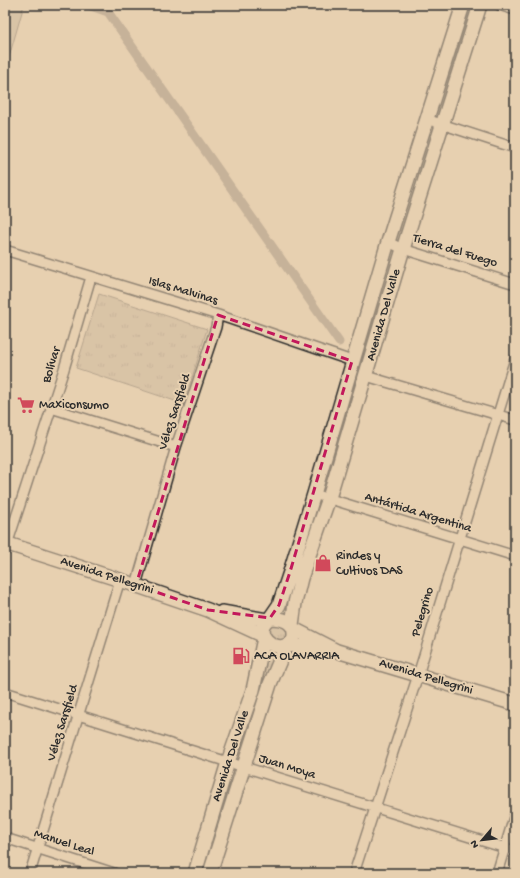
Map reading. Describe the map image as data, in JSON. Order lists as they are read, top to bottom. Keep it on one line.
{"streets":{"main road":["Avenida Del Valle","Avenida Pellegrini"],"street":["Tierra del Fuego","Islas Malvinas","Bolívar","Vélez Sarsfield","Antártida Argentina","Pelegrino","Juan Moya","Manuel Leal"]},"crossings":[["Tierra del Fuego","Avenida Del Valle"],["Islas Malvinas","Avenida Del Valle"],["Islas Malvinas","Bolívar"],["Islas Malvinas","Vélez Sarsfield"],["Avenida Del Valle","Antártida Argentina"],["Avenida Del Valle","Avenida Pellegrini"],["Avenida Del Valle","Juan Moya"],["Bolívar","Avenida Pellegrini"],["Vélez Sarsfield","Avenida Pellegrini"],["Vélez Sarsfield","Juan Moya"],["Vélez Sarsfield","Manuel Leal"],["Antártida Argentina","Pelegrino"],["Avenida Pellegrini","Pelegrino"],["Pelegrino","Juan Moya"]],"places":{"supermarket":["Maxiconsumo"],"shop":["Rindes y Cultivos DAS"],"fuel station":["ACA OLAVARRIA"]},"north":"bottom left"}
